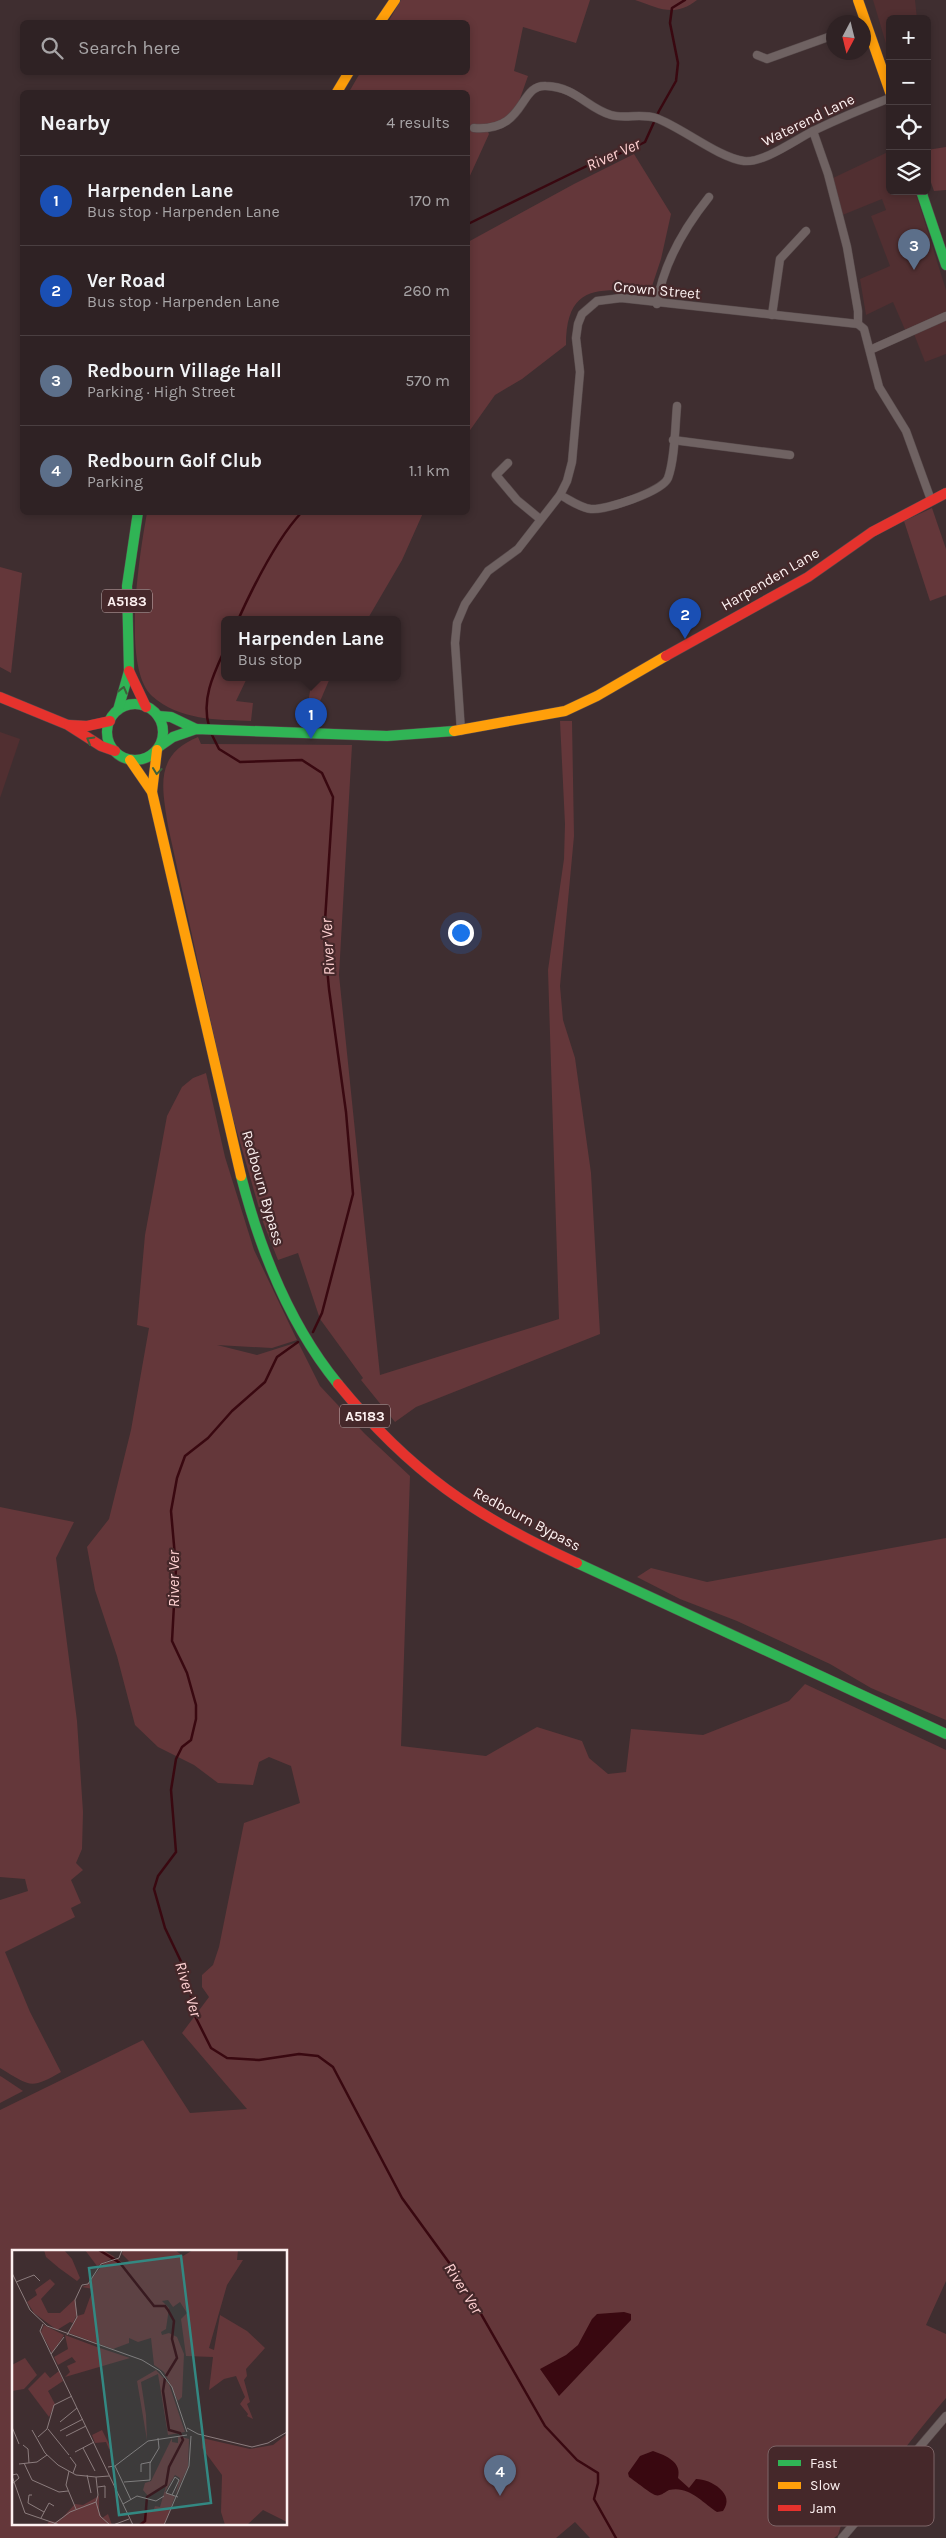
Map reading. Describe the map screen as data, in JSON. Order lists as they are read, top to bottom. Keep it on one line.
{"streets":{"main road":["Harpenden Lane","A5183","Redbourn Bypass"],"street":["Waterend Lane","Crown Street"]},"crossings":[["Crown Street","Harpenden Lane"],["Harpenden Lane","A5183"],["Harpenden Lane","Redbourn Bypass"],["A5183","Redbourn Bypass"]],"water":["River Ver"],"legend":["Fast","Slow","Jam"],"north":"bottom","page":{"map_buttons":["+","−"],"search":"Search here","heading":["Nearby","4 results"],"list":[{"mark":"1","name":"Harpenden Lane","note":"Bus stop · Harpenden Lane","value":"170 m"},{"mark":"2","name":"Ver Road","note":"Bus stop · Harpenden Lane","value":"260 m"},{"mark":"3","name":"Redbourn Village Hall","note":"Parking · High Street","value":"570 m"},{"mark":"4","name":"Redbourn Golf Club","note":"Parking","value":"1.1 km"}],"pins":["3","2","1","4"],"popup":["Harpenden Lane","Bus stop"]}}
